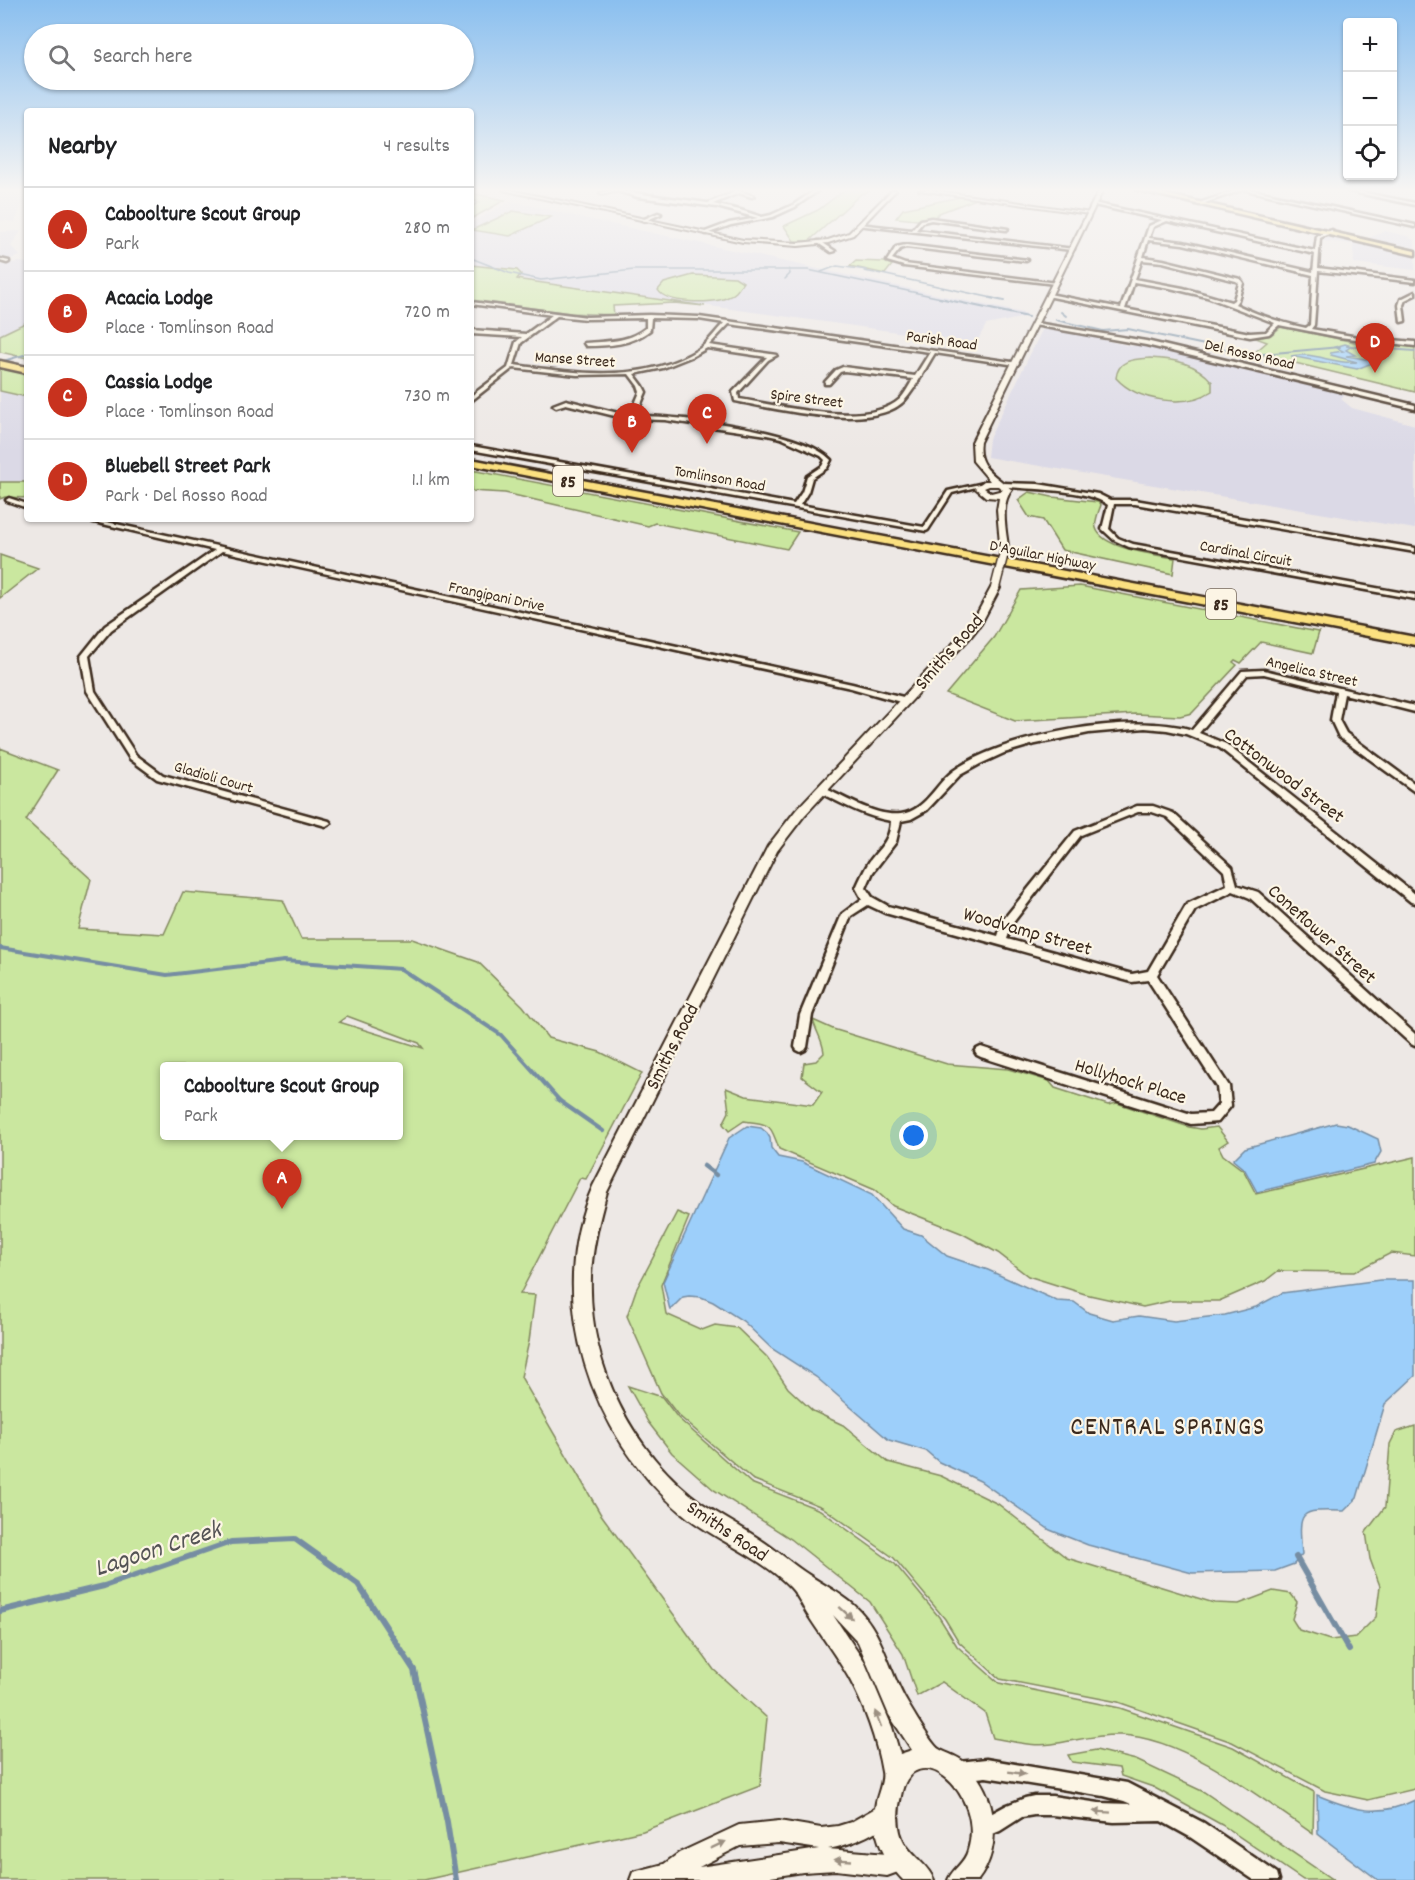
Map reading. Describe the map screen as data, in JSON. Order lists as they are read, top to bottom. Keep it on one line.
{"streets":{"highway":["85","D'Aguilar Highway"],"main road":["Smiths Road"],"street":["Parish Road","Del Rosso Road","Manse Street","Spire Street","Tomlinson Road","Cardinal Circuit","Frangipani Drive","Angelica Street","Cottonwood Street","Gladioli Court","Woodvamp Street","Coneflower Street","Hollyhock Place"]},"crossings":[["Parish Road","Manse Street"],["Parish Road","Spire Street"],["Manse Street","Spire Street"],["Cardinal Circuit","Smiths Road"],["Frangipani Drive","Smiths Road"],["Frangipani Drive","Gladioli Court"],["Angelica Street","Cottonwood Street"],["Woodvamp Street","Hollyhock Place"]],"districts":["CENTRAL SPRINGS"],"water":["Lagoon Creek"],"page":{"map_buttons":["+","−"],"search":"Search here","heading":["Nearby","4 results"],"list":[{"mark":"A","name":"Caboolture Scout Group","note":"Park","value":"280 m"},{"mark":"B","name":"Acacia Lodge","note":"Place · Tomlinson Road","value":"720 m"},{"mark":"C","name":"Cassia Lodge","note":"Place · Tomlinson Road","value":"730 m"},{"mark":"D","name":"Bluebell Street Park","note":"Park · Del Rosso Road","value":"1.1 km"}],"pins":["D","C","B","A"],"popup":["Caboolture Scout Group","Park"]}}
